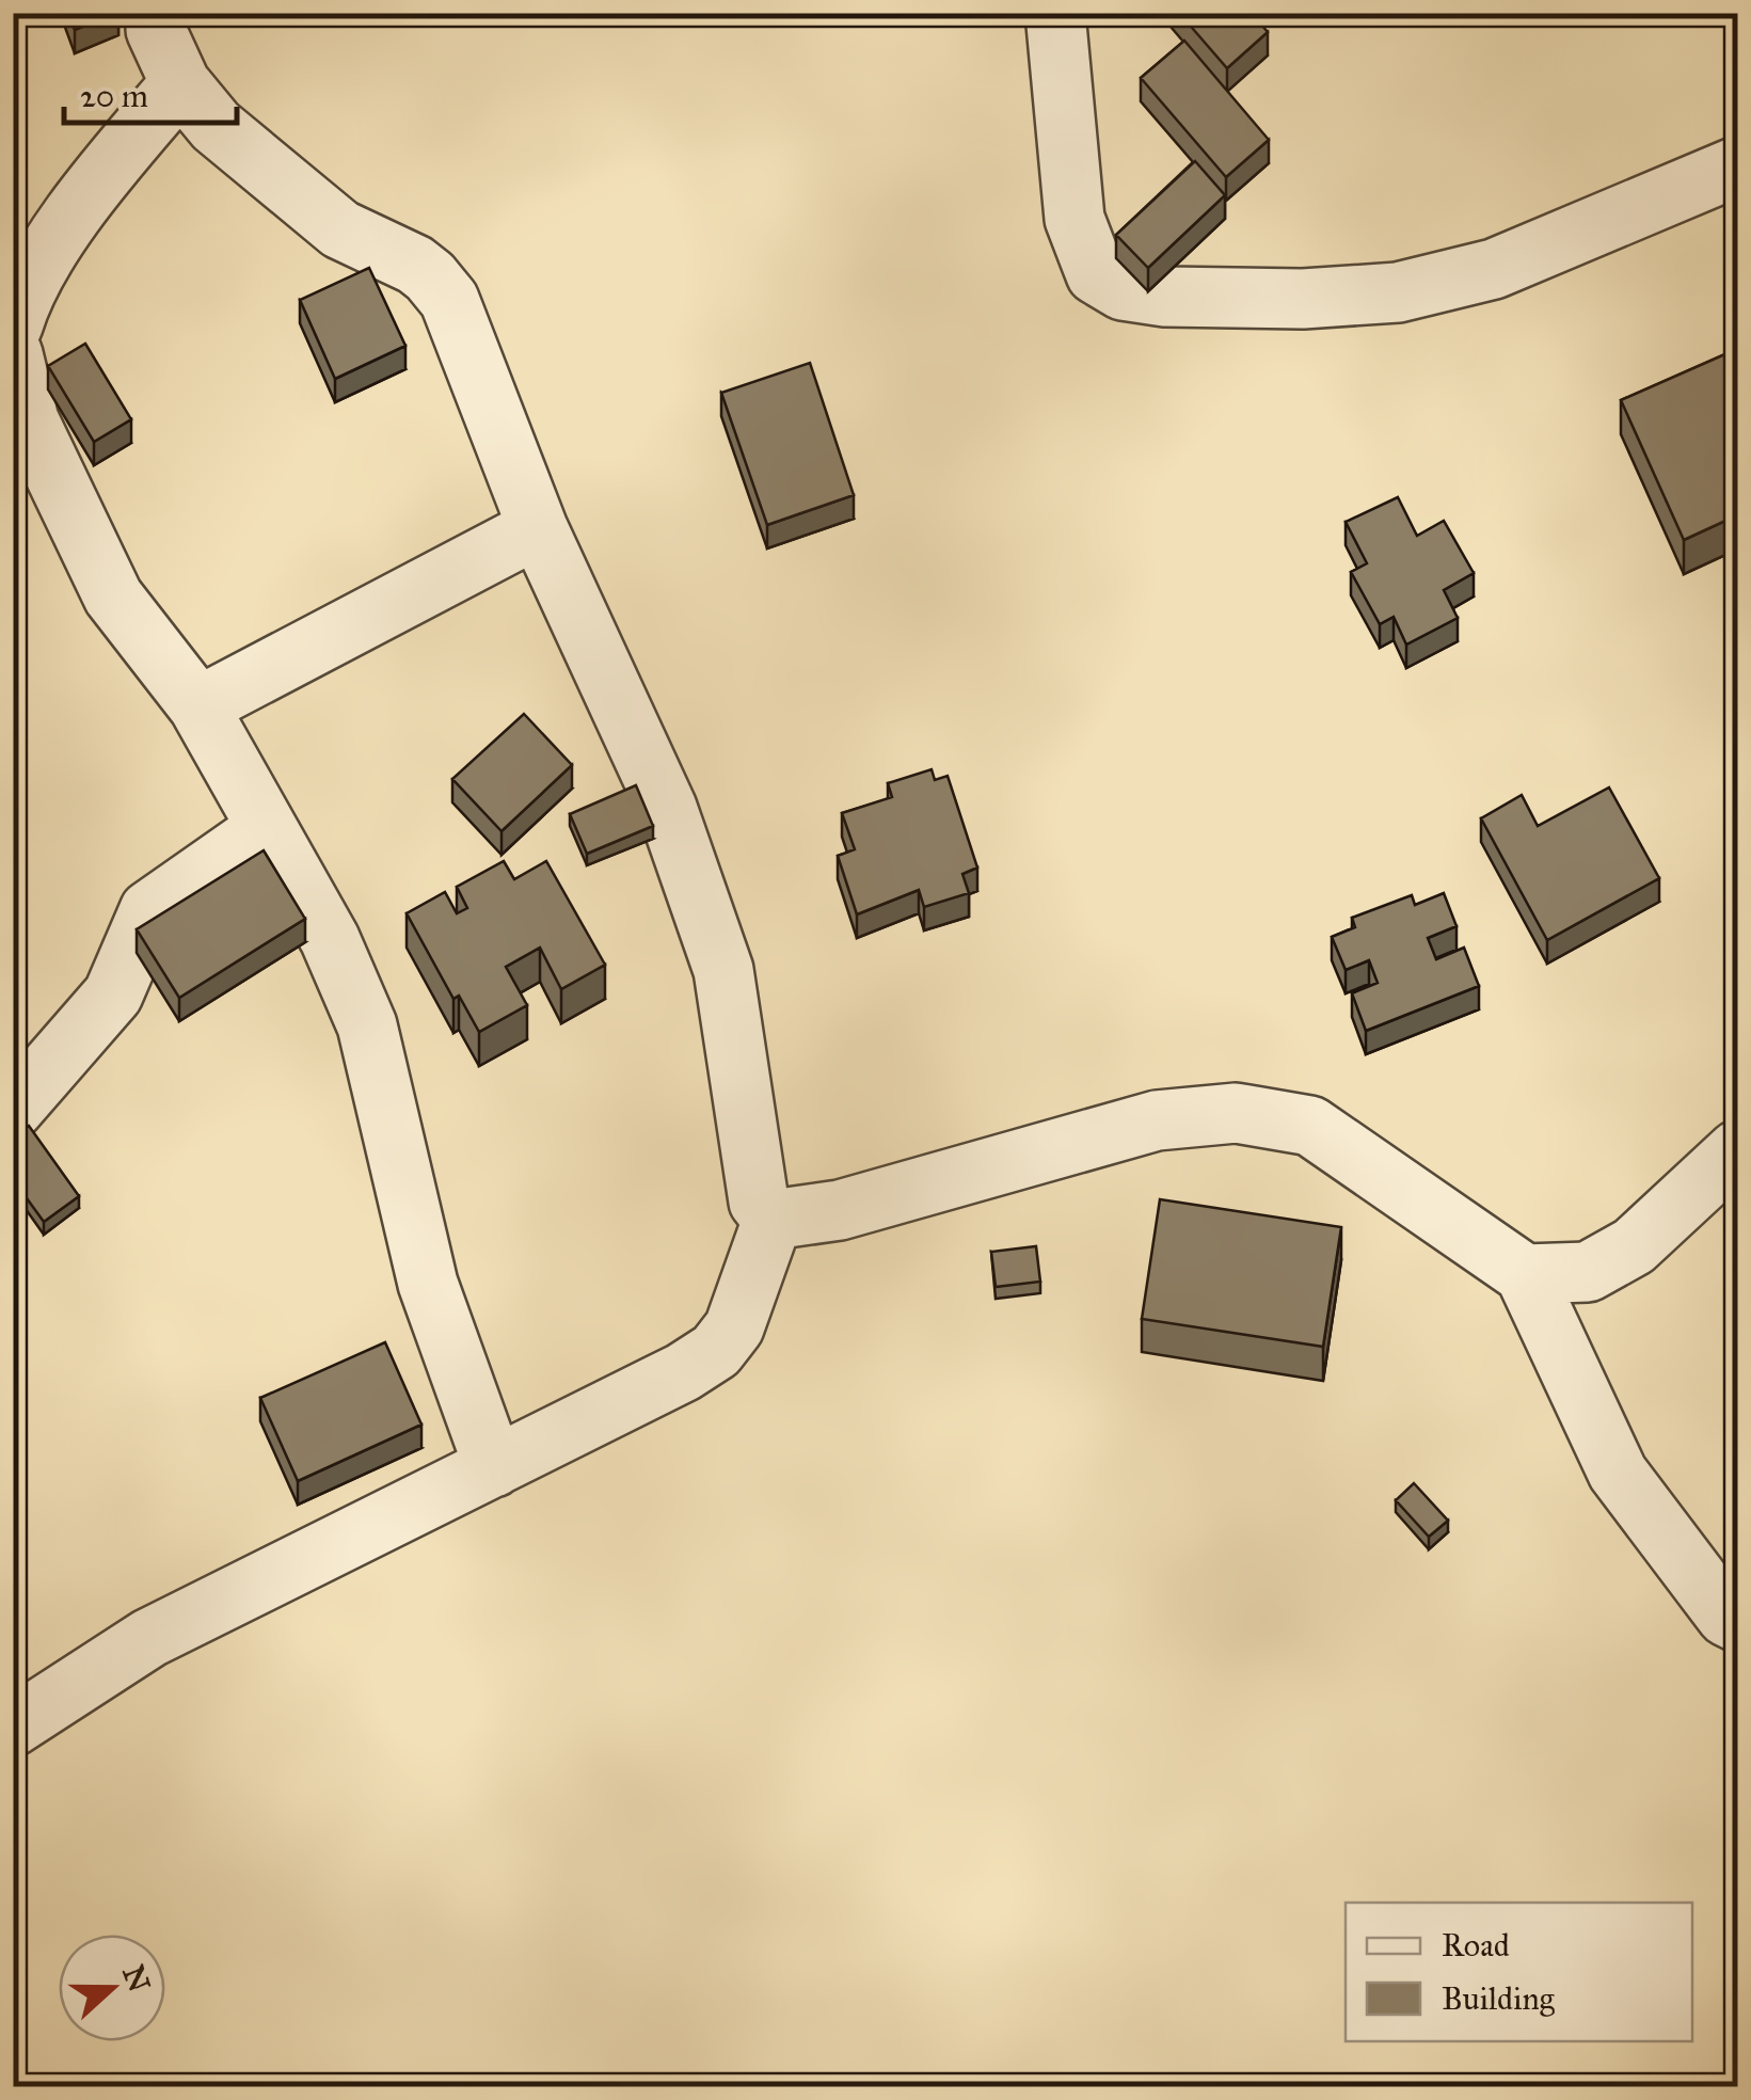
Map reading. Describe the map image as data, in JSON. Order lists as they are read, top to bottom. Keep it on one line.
{"legend":["Road","Building"],"scale_bar":"20 m","north":"right"}
